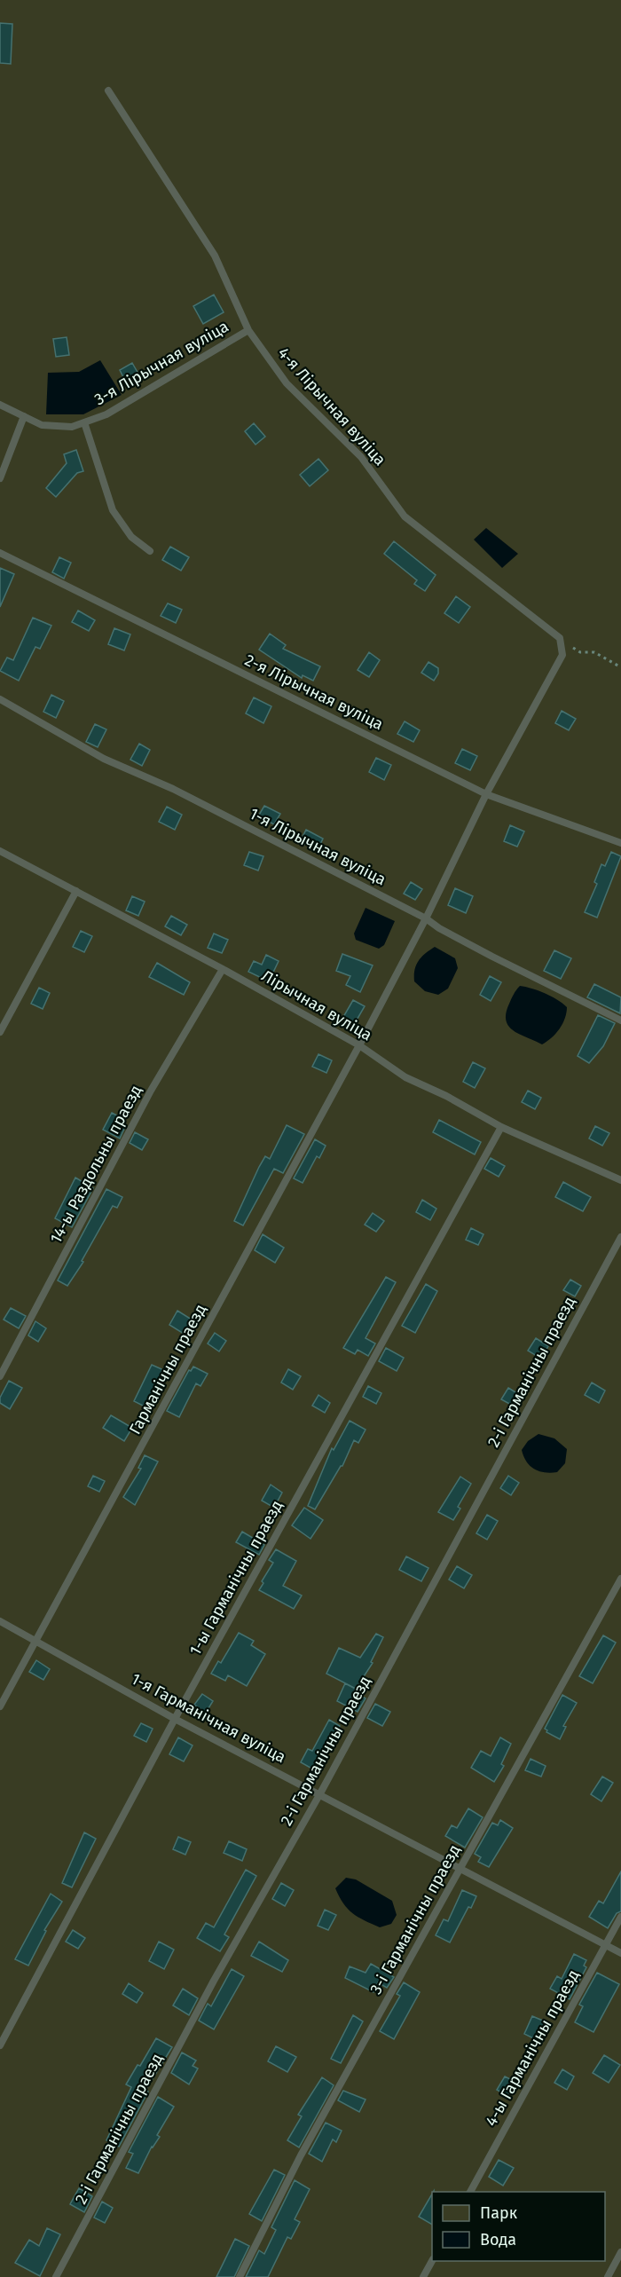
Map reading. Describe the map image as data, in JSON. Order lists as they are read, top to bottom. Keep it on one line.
{"streets":{"lane":["3-я Лірычная вуліца","4-я Лірычная вуліца","2-я Лірычная вуліца","1-я Лірычная вуліца","Лірычная вуліца","14-ы Раздольны праезд","Гарманічны праезд","2-і Гарманічны праезд","1-ы Гарманічны праезд","1-я Гарманічная вуліца","3-і Гарманічны праезд","4-ы Гарманічны праезд"]},"crossings":[["3-я Лірычная вуліца","4-я Лірычная вуліца"],["4-я Лірычная вуліца","Гарманічны праезд"],["2-я Лірычная вуліца","Гарманічны праезд"],["1-я Лірычная вуліца","Гарманічны праезд"],["Лірычная вуліца","14-ы Раздольны праезд"],["Лірычная вуліца","Гарманічны праезд"],["Лірычная вуліца","1-ы Гарманічны праезд"],["Гарманічны праезд","1-я Гарманічная вуліца"],["2-і Гарманічны праезд","1-я Гарманічная вуліца"],["1-ы Гарманічны праезд","1-я Гарманічная вуліца"],["1-я Гарманічная вуліца","3-і Гарманічны праезд"],["1-я Гарманічная вуліца","4-ы Гарманічны праезд"]],"legend":["Парк","Вода"]}
